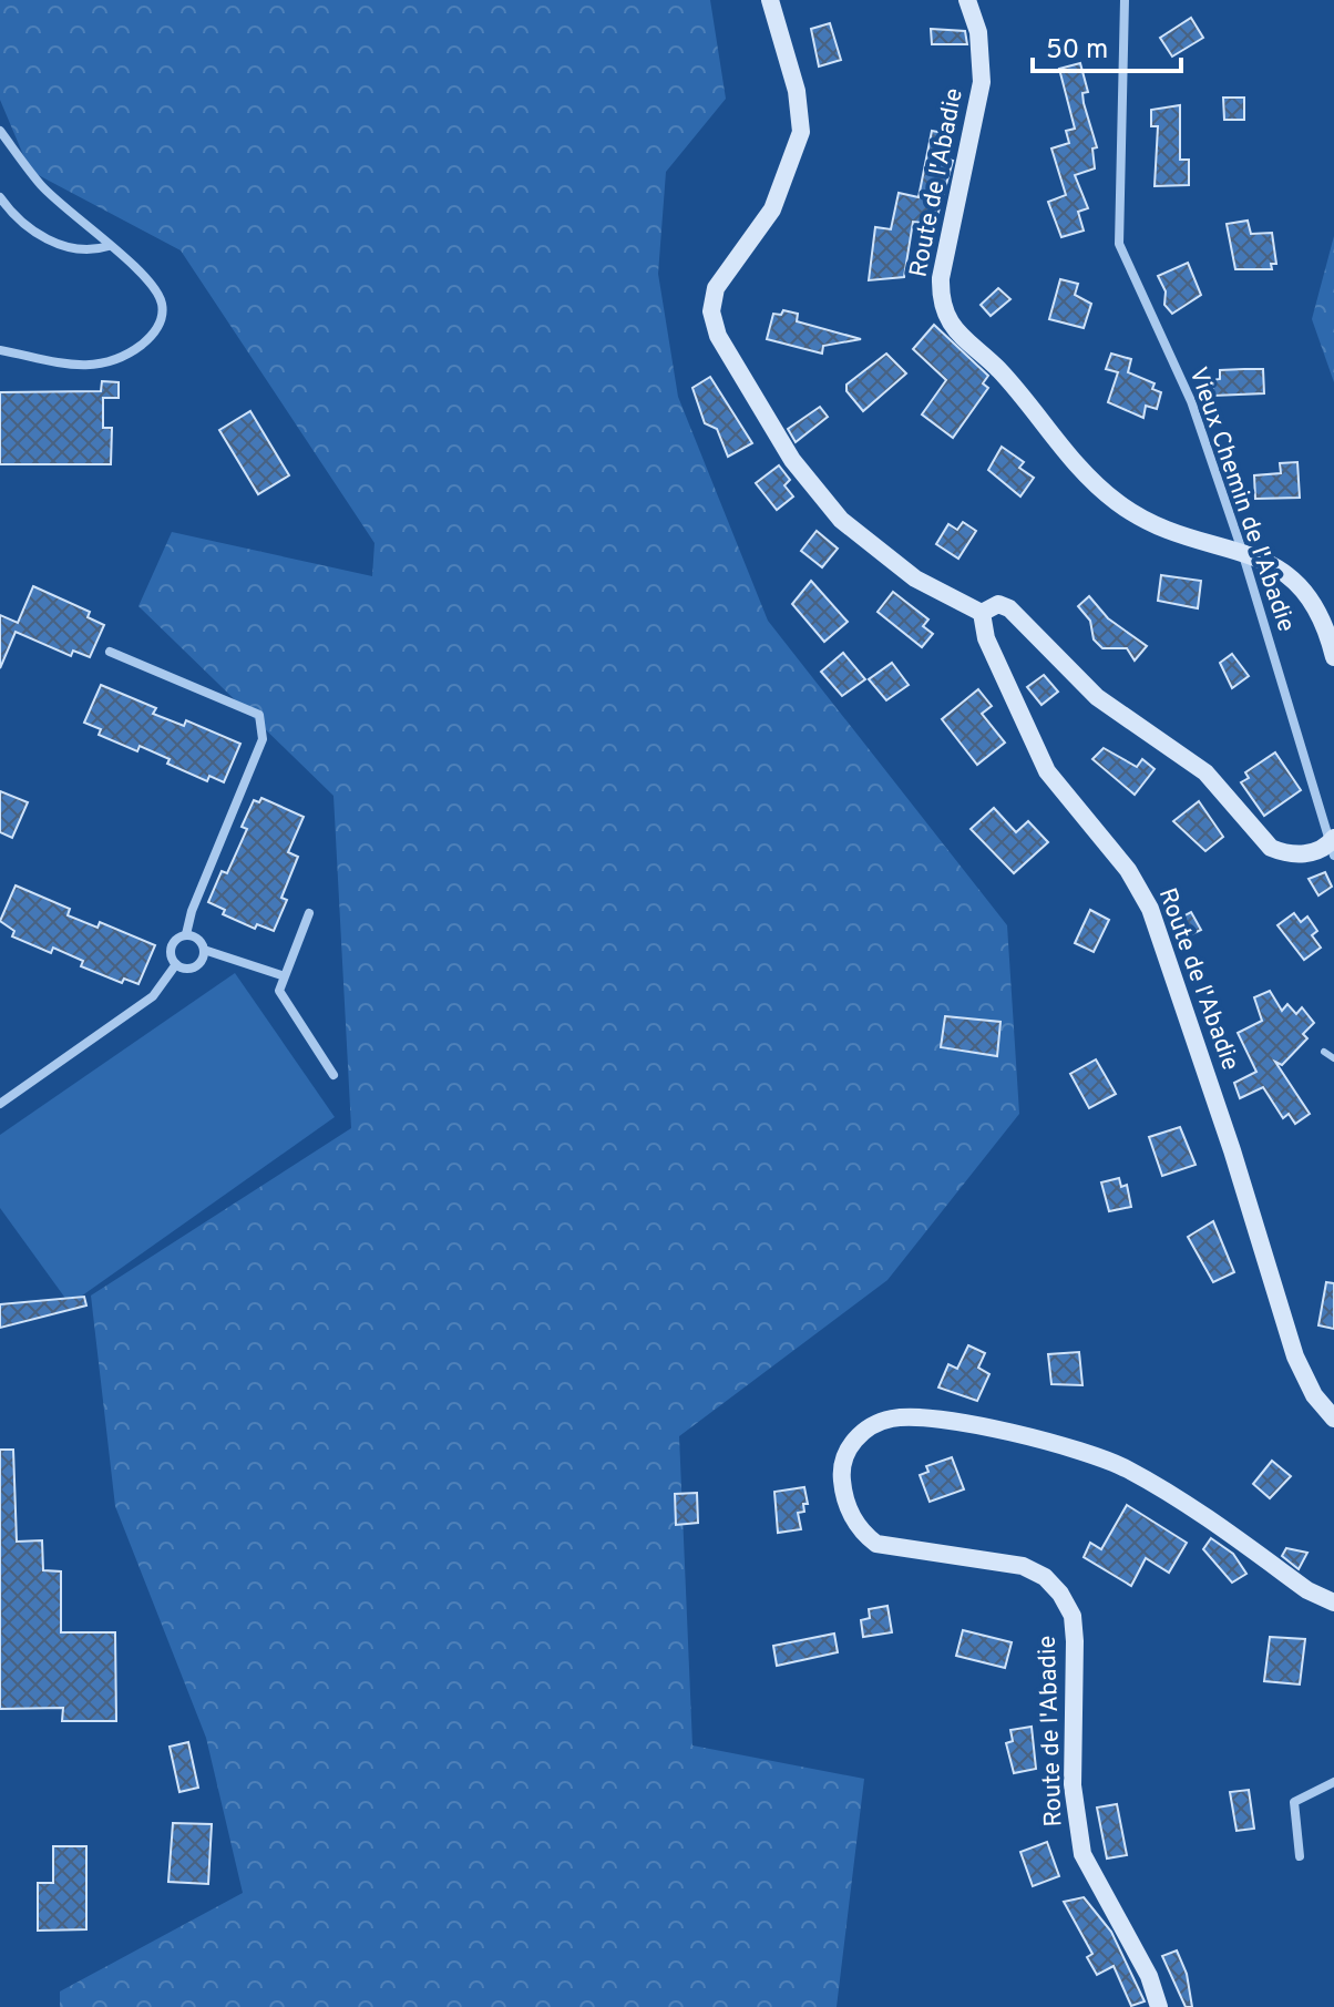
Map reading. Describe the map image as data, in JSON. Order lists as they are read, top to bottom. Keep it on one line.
{"streets":{"street":["Route de l'Abadie","Vieux Chemin de l'Abadie"]},"crossings":[["Route de l'Abadie","Vieux Chemin de l'Abadie"]],"scale_bar":"50 m"}
